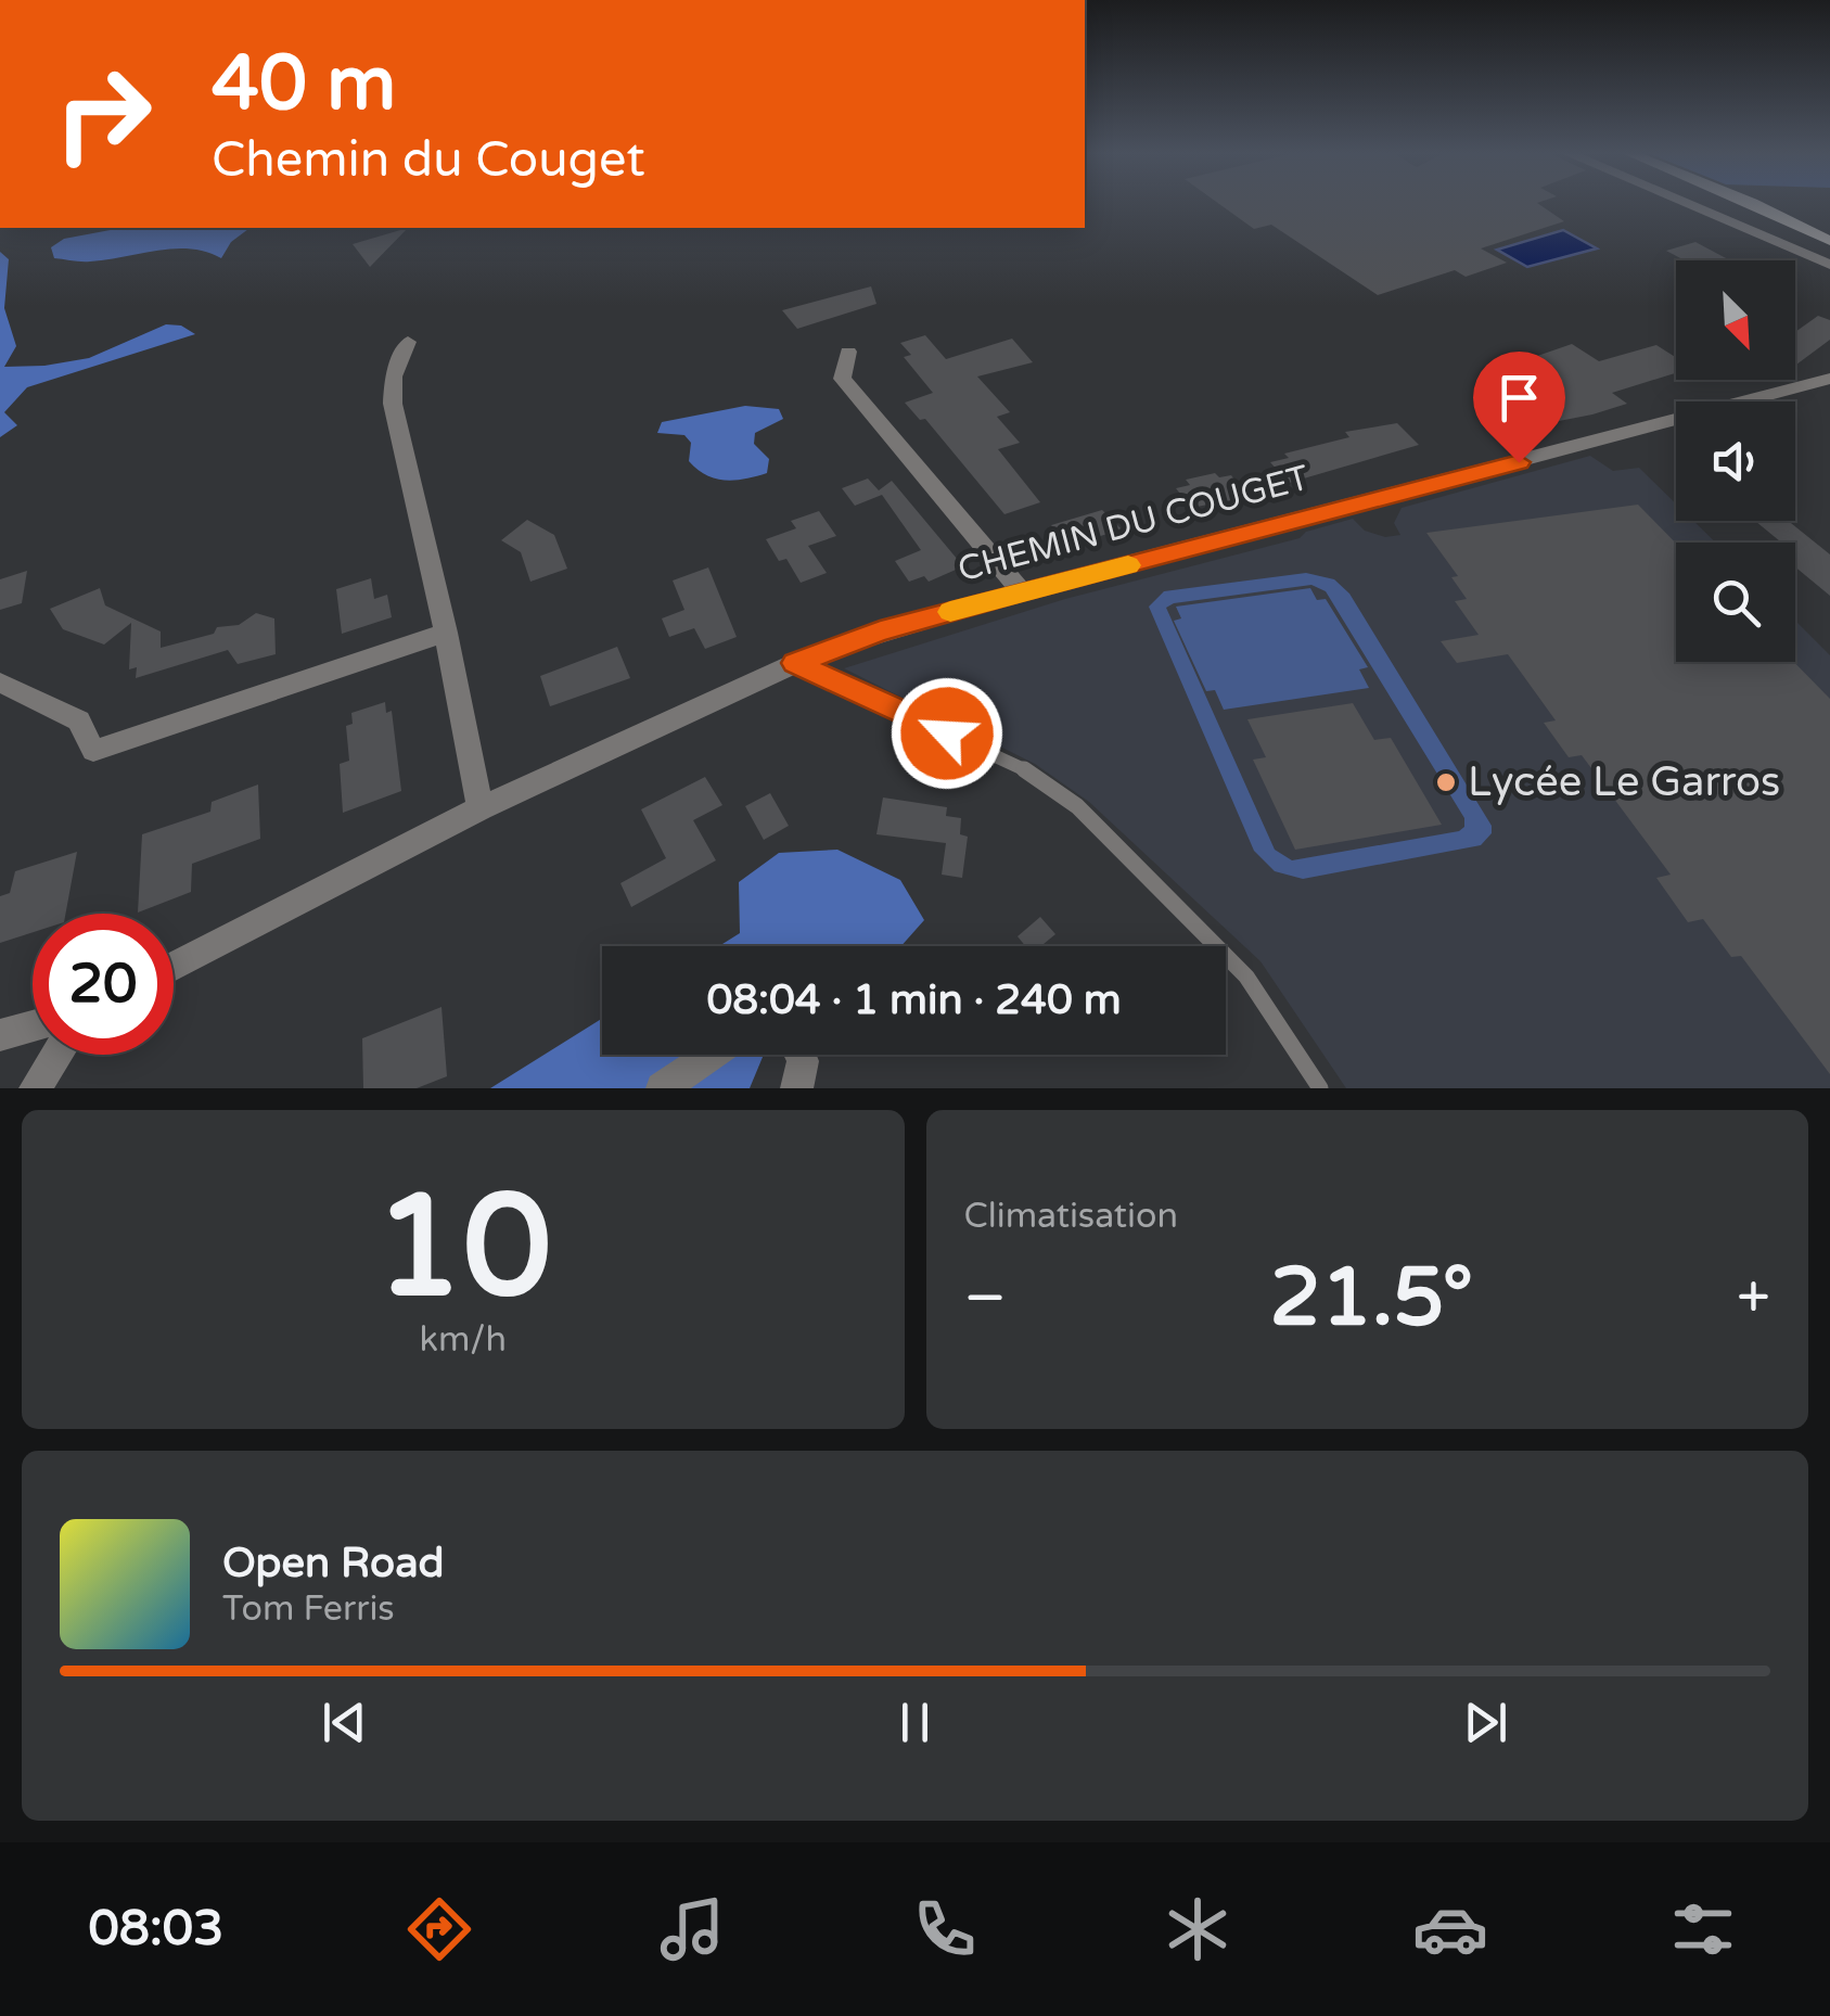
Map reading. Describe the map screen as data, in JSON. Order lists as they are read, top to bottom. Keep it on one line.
{"streets":{"street":["CHEMIN DU COUGET"]},"places":["Lycée Le Garros"],"north":"bottom right","page":{"turn":["40 m","Chemin du Couget"],"limit":"20","trip":"08:04 · 1 min · 240 m","tile":[["10","km/h"],"Climatisation"],"heat":["−","21.5°","+"],"song":["Open Road","Tom Ferris"],"tabs":"08:03"}}
